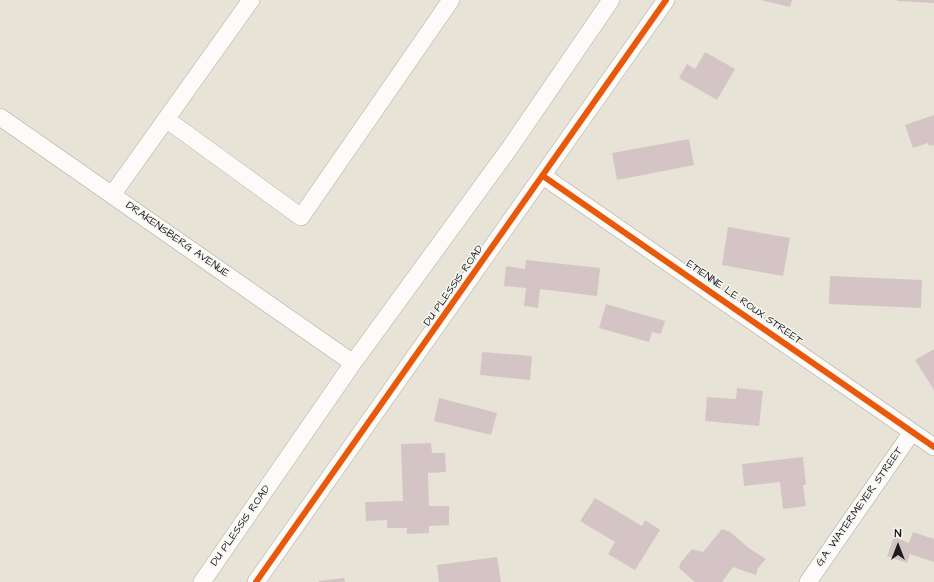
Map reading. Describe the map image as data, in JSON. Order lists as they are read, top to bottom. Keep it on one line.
{"streets":{"street":["DRAKENSBERG AVENUE","DU PLESSIS ROAD","ETIENNE LE ROUX STREET","G.A. WATERMEYER STREET"]},"crossings":[["DRAKENSBERG AVENUE","DU PLESSIS ROAD"],["DU PLESSIS ROAD","ETIENNE LE ROUX STREET"],["ETIENNE LE ROUX STREET","G.A. WATERMEYER STREET"]],"north":"top"}
